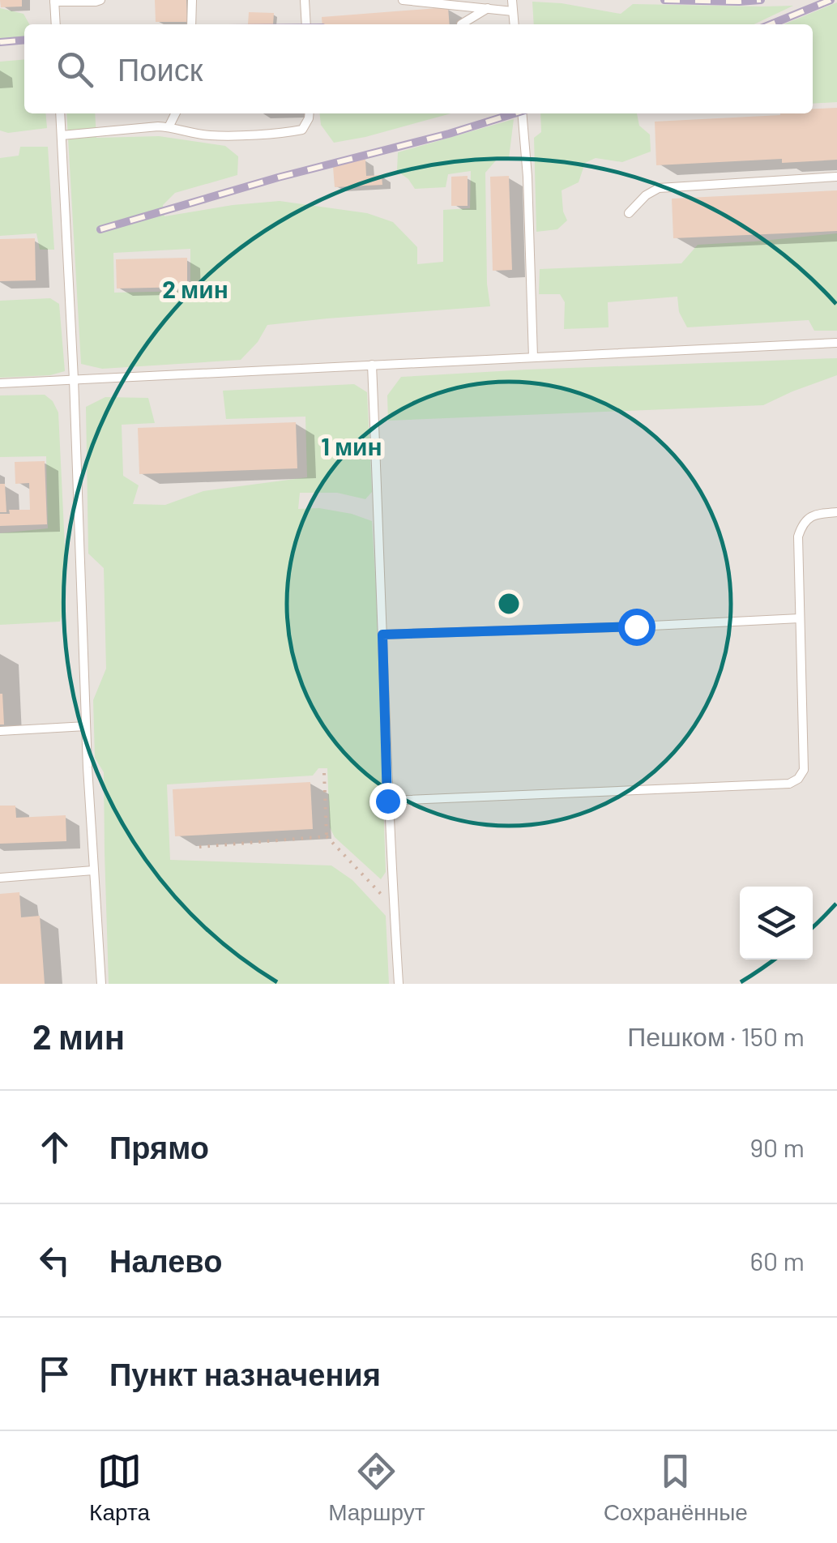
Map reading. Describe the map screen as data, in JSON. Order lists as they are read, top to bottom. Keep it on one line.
{"page":{"search":"Поиск","heading":["2 мин","Пешком · 150 m"],"list":[["Прямо","90 m"],["Налево","60 m"],"Пункт назначения"],"nav":["Карта","Маршрут","Сохранённые"]},"rings":["2 мин","1 мин"]}
